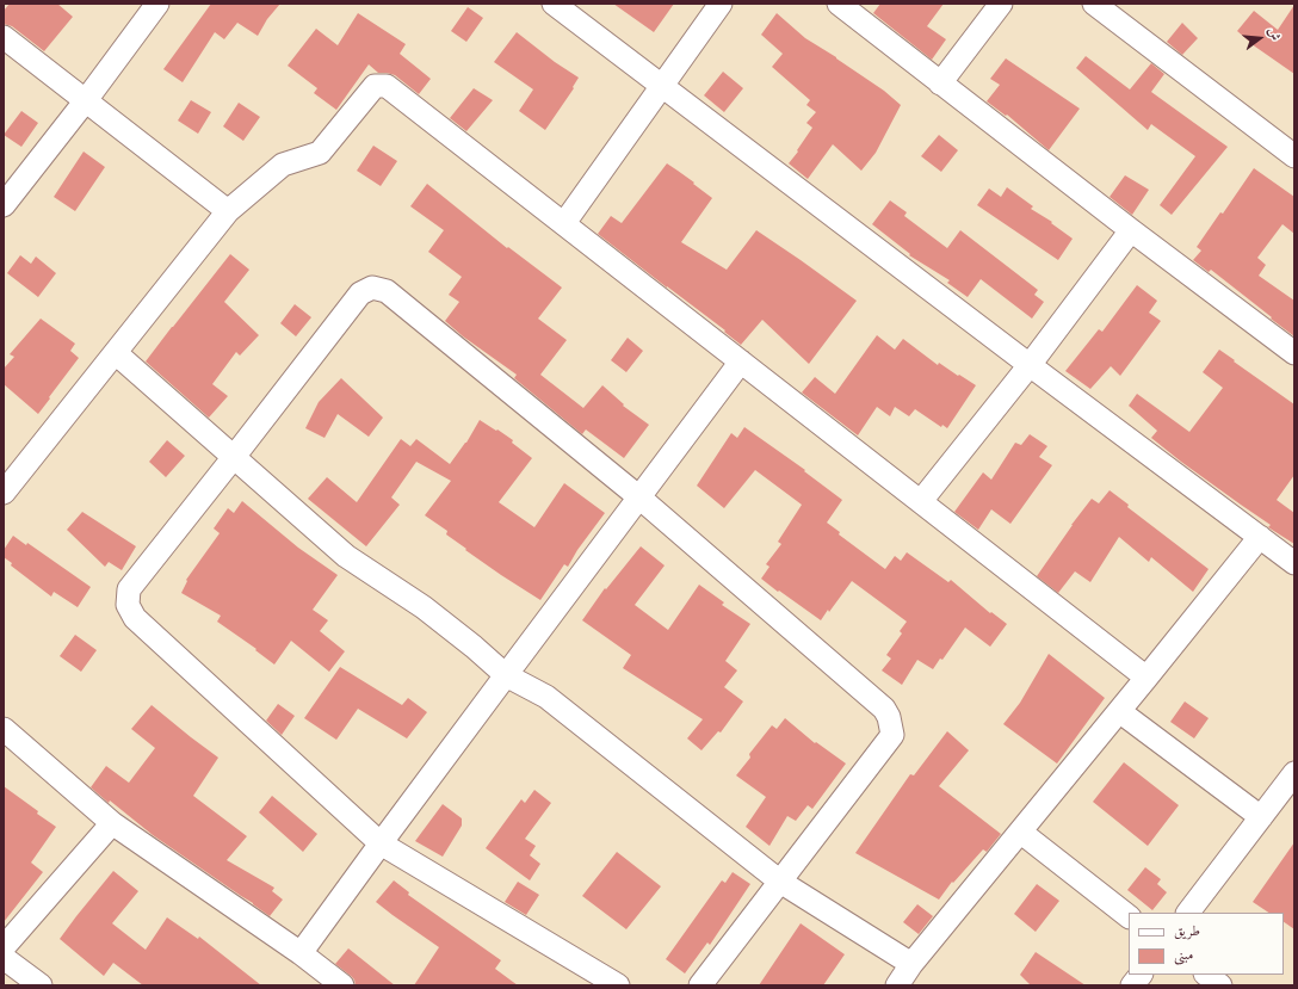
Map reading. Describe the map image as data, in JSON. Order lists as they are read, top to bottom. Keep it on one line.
{"legend":["طريق","مبنى"],"north":"right"}
